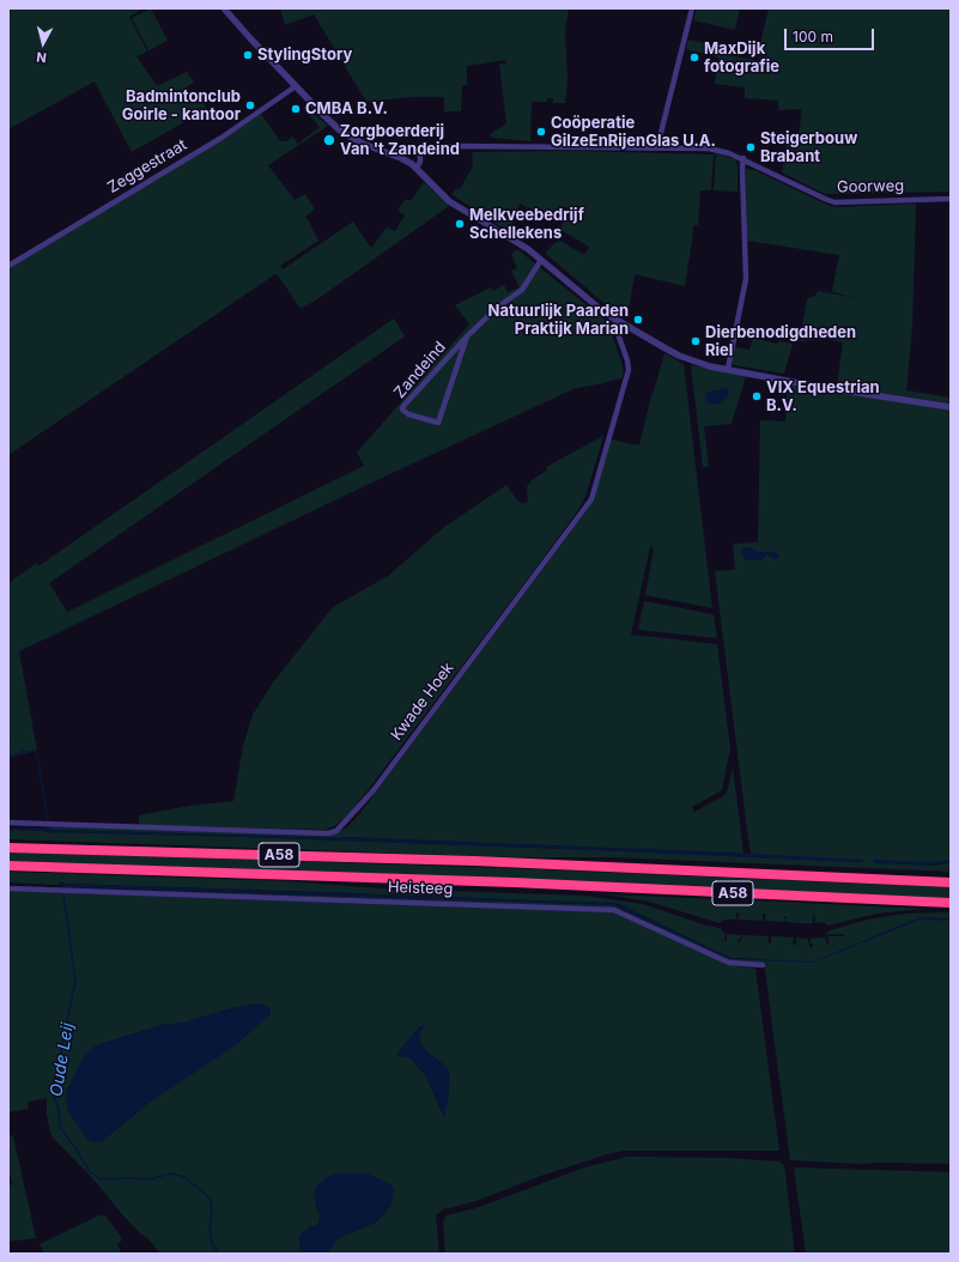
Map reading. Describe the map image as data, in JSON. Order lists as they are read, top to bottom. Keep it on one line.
{"streets":{"highway":["A58"],"street":["Zeggestraat","Goorweg","Zandeind","Kwade Hoek","Heisteeg"]},"water":["Oude Leij"],"places":["StylingStory","MaxDijk fotografie","Badmintonclub Goirle - kantoor","CMBA B.V.","Coöperatie GilzeEnRijenGlas U.A.","Zorgboerderij Van 't Zandeind","Steigerbouw Brabant","Melkveebedrijf Schellekens","Natuurlijk Paarden Praktijk Marian","Dierbenodigdheden Riel","VIX Equestrian B.V."],"scale_bar":"100 m","north":"bottom"}
